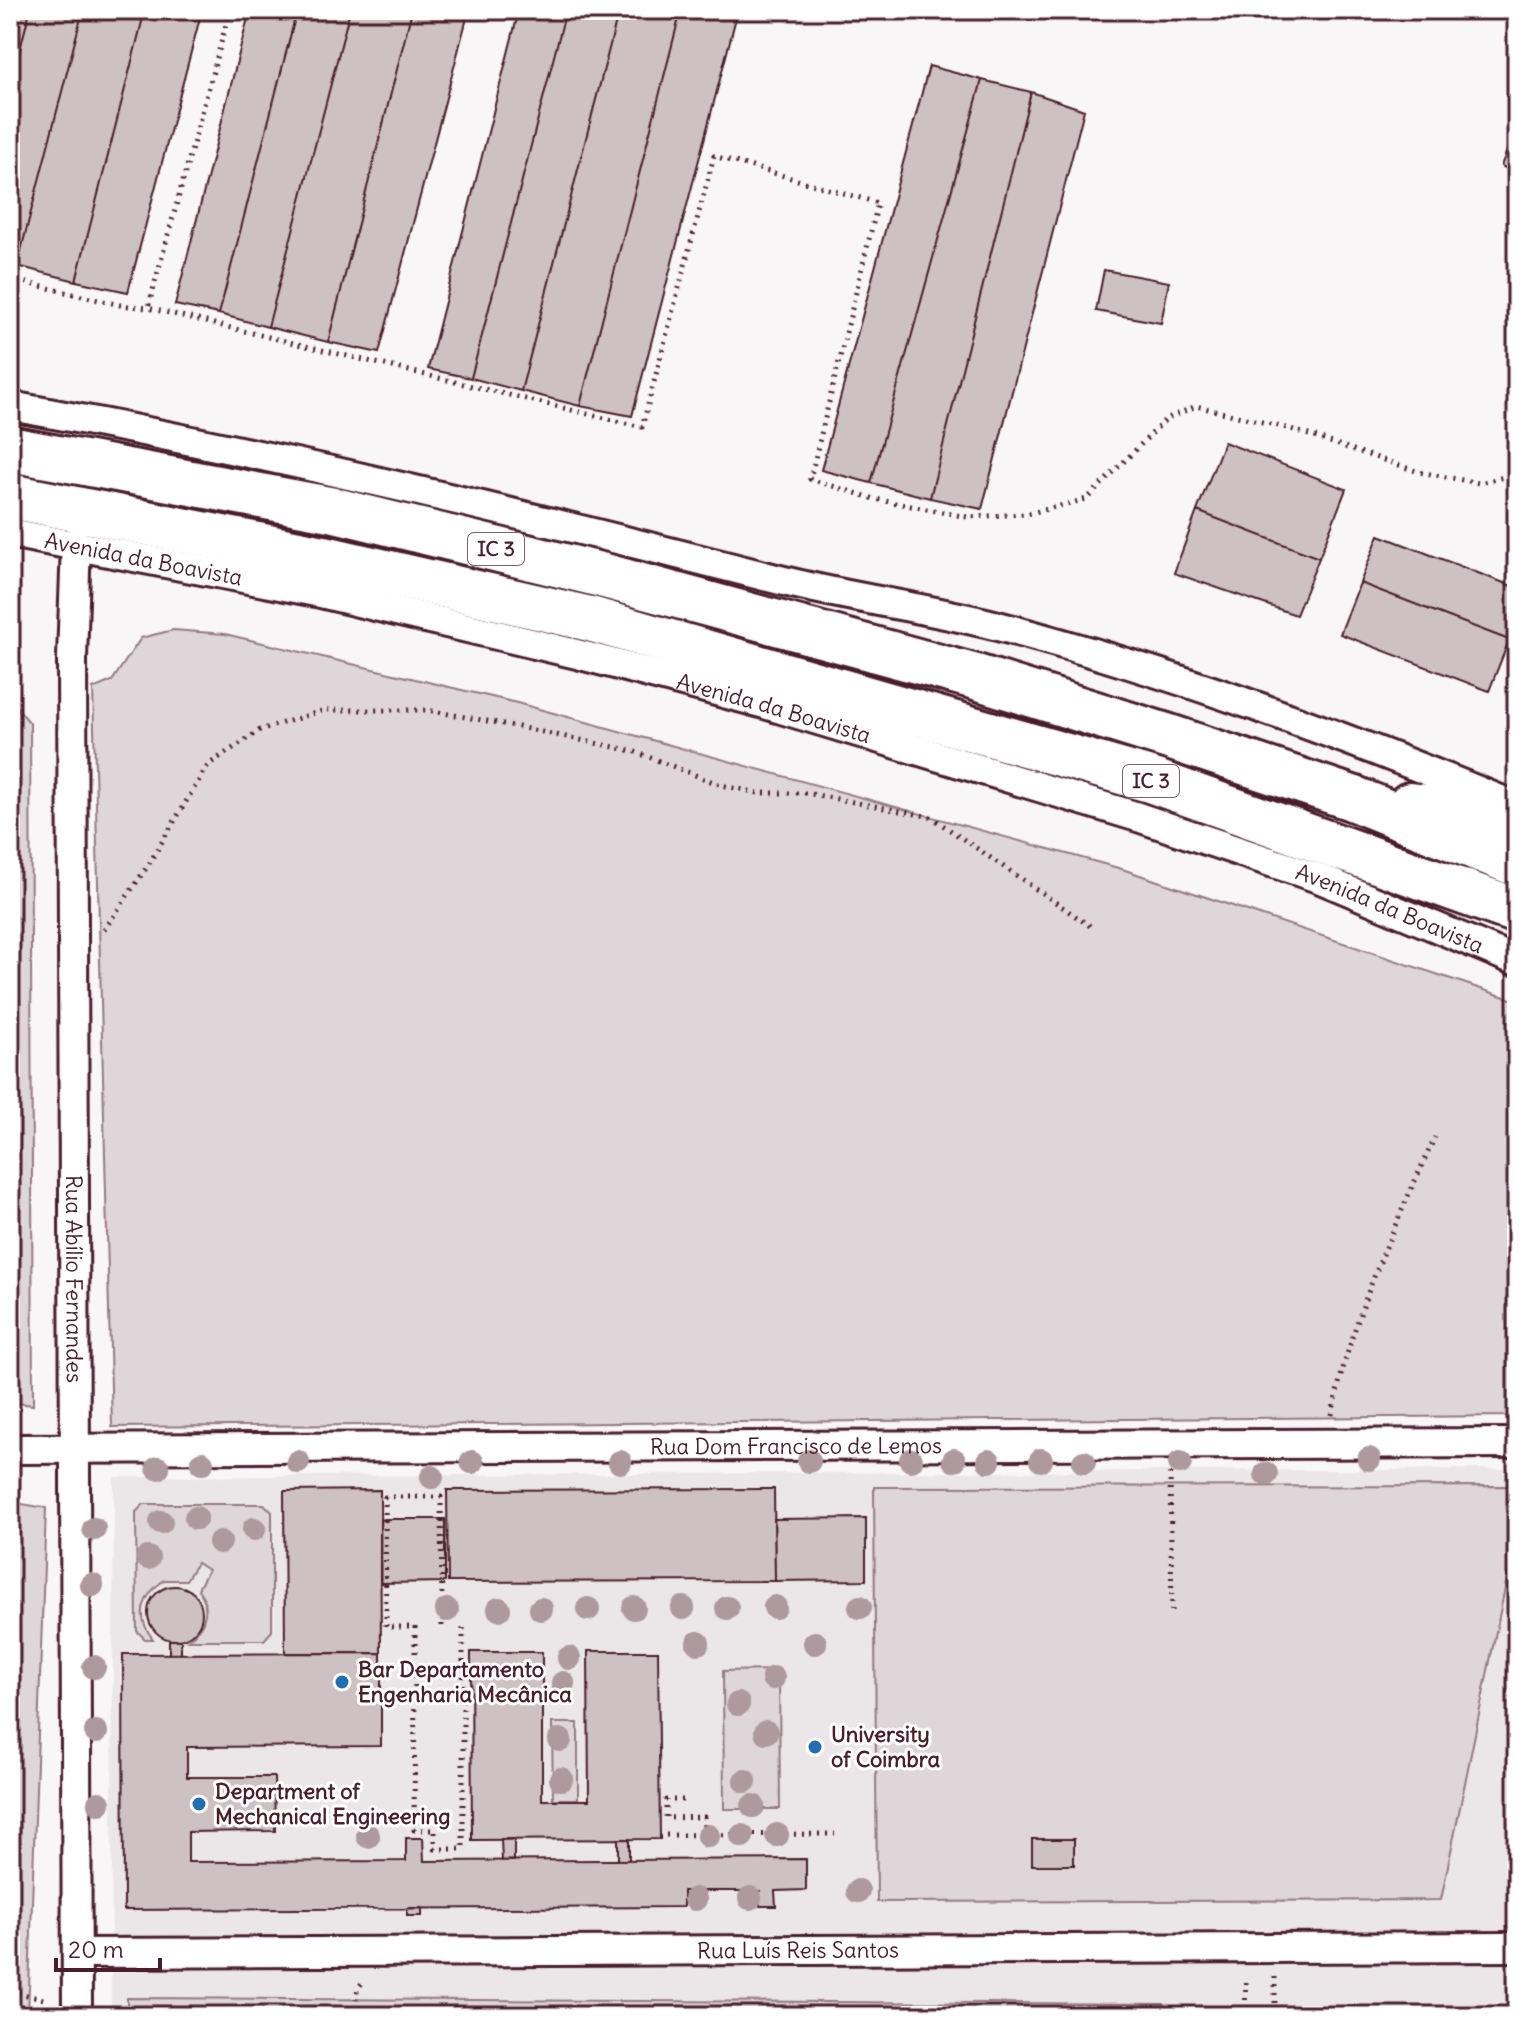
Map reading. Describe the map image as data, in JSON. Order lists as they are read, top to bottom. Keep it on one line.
{"streets":{"highway":["IC 3","Avenida da Boavista"],"street":["Rua Abílio Fernandes","Rua Dom Francisco de Lemos","Rua Luís Reis Santos"]},"crossings":[["Avenida da Boavista","Rua Abílio Fernandes"],["Rua Abílio Fernandes","Rua Dom Francisco de Lemos"],["Rua Abílio Fernandes","Rua Luís Reis Santos"]],"places":["Bar Departamento Engenharia Mecânica","University of Coimbra","Department of Mechanical Engineering"],"scale_bar":"20 m"}
